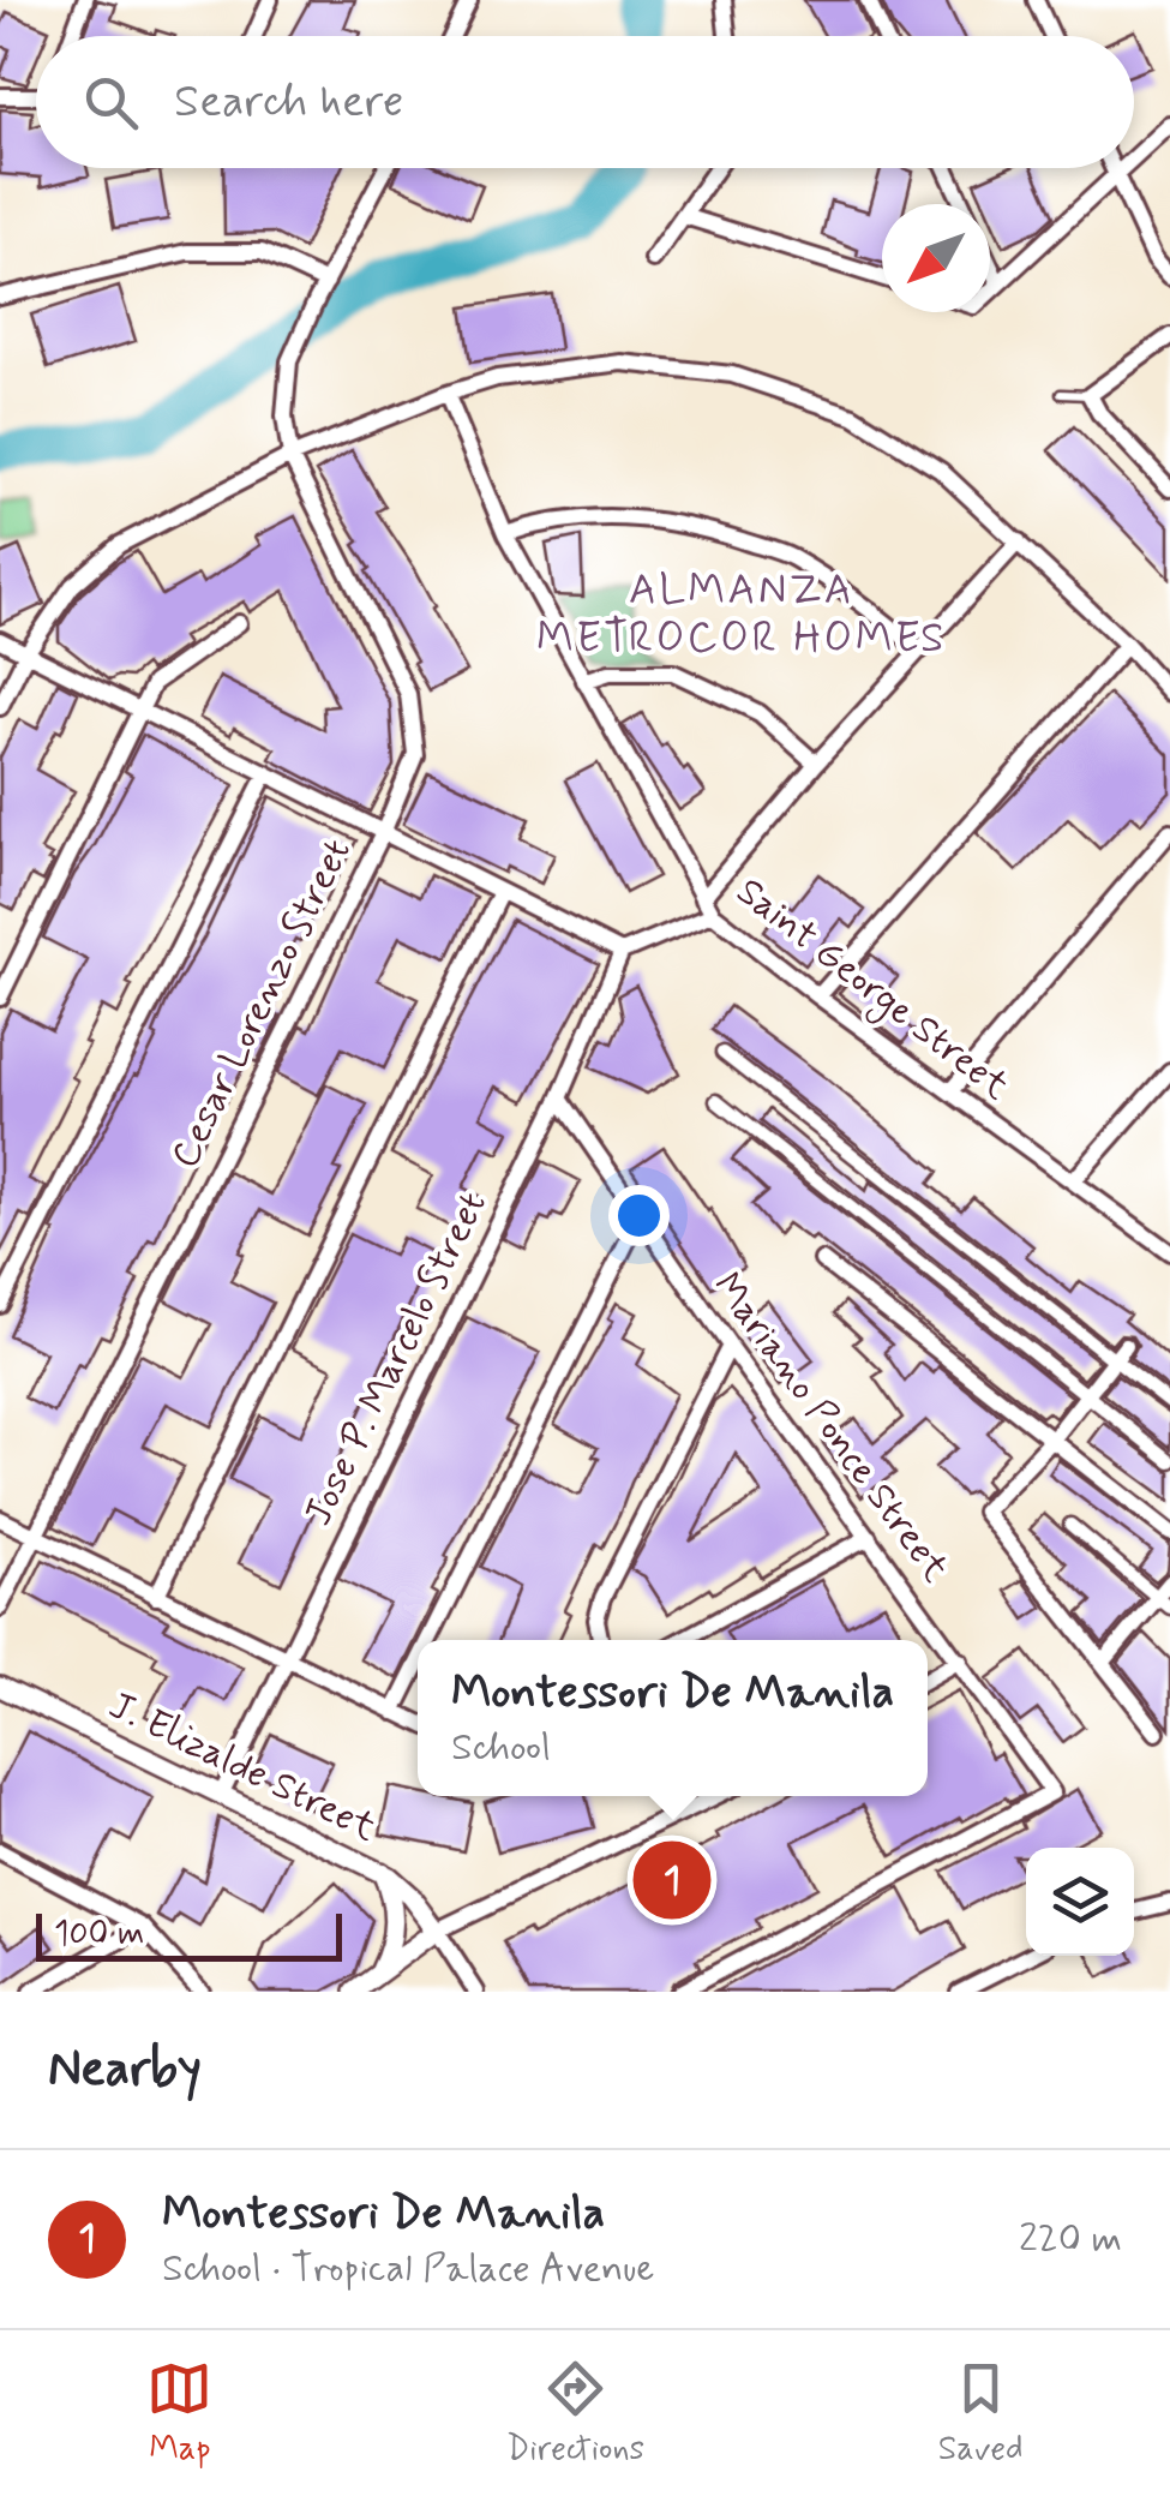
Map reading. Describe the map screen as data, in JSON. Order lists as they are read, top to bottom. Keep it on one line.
{"streets":{"street":["Saint George Street","Cesar Lorenzo Street","Jose P. Marcelo Street","Mariano Ponce Street","J. Elizalde Street"]},"crossings":[["Jose P. Marcelo Street","Mariano Ponce Street"],["Jose P. Marcelo Street","J. Elizalde Street"]],"districts":["ALMANZA METROCOR HOMES"],"scale_bar":"100 m","north":"bottom left","page":{"search":"Search here","popup":["Montessori De Manila","School"],"pins":"1","scale":"100 m","heading":"Nearby","list":[{"mark":"1","name":"Montessori De Manila","note":"School · Tropical Palace Avenue","value":"220 m"}],"nav":["Map","Directions","Saved"]}}
